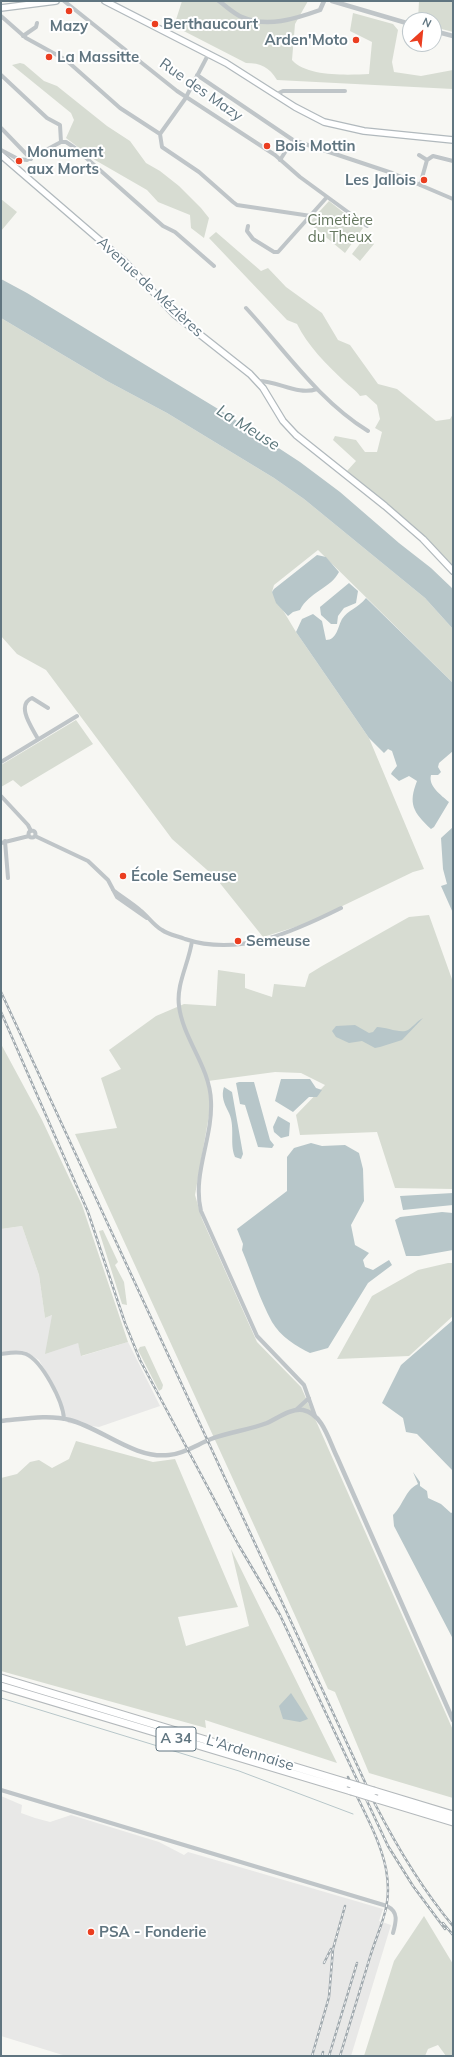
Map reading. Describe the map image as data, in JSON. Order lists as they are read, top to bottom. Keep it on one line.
{"streets":{"highway":["A 34","L'Ardennaise"],"main road":["Avenue de Mézières"],"street":["Rue des Mazy"]},"water":["La Meuse"],"parks":["Cimetière du Theux"],"places":["Mazy","Berthaucourt","Arden'Moto","La Massitte","Bois Mottin","Monument aux Morts","Les Jallois","École Semeuse","Semeuse","PSA - Fonderie"],"north":"top right"}
